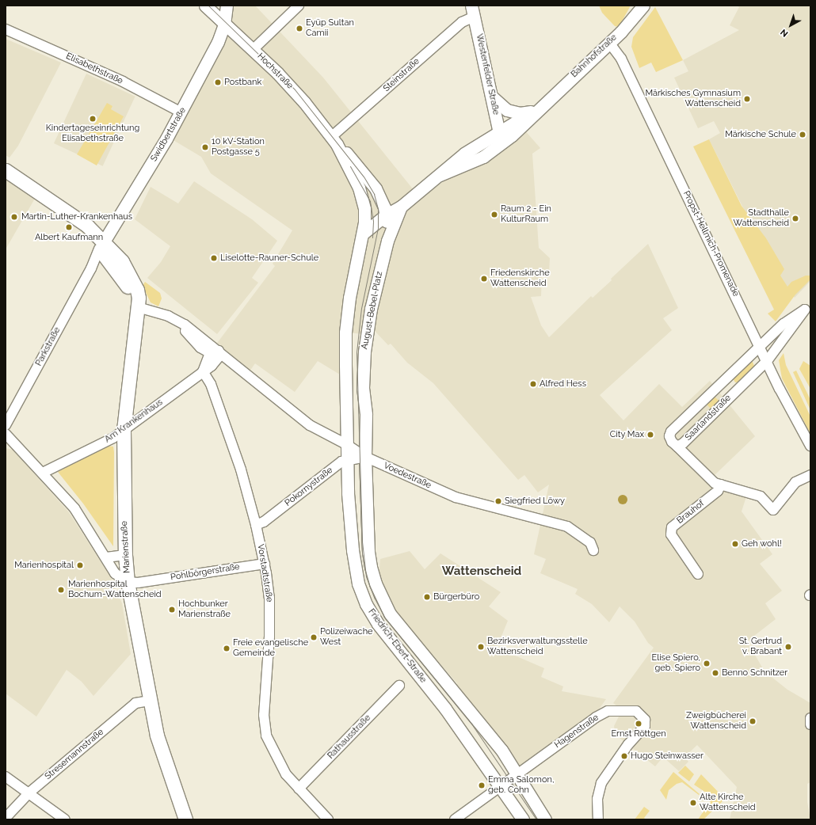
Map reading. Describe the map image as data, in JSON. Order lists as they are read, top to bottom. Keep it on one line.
{"streets":{"main road":["Marienstraße"],"street":["Bahnhofstraße","Elisabethstraße","Hochstraße","Westenfelder Straße","Steinstraße","Swidbertstraße","Propst-Hellmich-Promenade","August-Bebel-Platz","Parkstraße","Saarlandstraße","Am Krankenhaus","Voedestraße","Pokornystraße","Brauhof","Pohlbörgerstraße","Vorstadtstraße","Friedrich-Ebert-Straße","Hagenstraße","Rathausstraße","Stresemannstraße"]},"crossings":[["Bahnhofstraße","Hochstraße"],["Bahnhofstraße","Westenfelder Straße"],["Bahnhofstraße","Propst-Hellmich-Promenade"],["Bahnhofstraße","August-Bebel-Platz"],["Elisabethstraße","Swidbertstraße"],["Hochstraße","Steinstraße"],["Hochstraße","Swidbertstraße"],["Hochstraße","August-Bebel-Platz"],["Westenfelder Straße","Steinstraße"],["Swidbertstraße","Parkstraße"],["Propst-Hellmich-Promenade","Saarlandstraße"],["August-Bebel-Platz","Voedestraße"],["August-Bebel-Platz","Pokornystraße"],["August-Bebel-Platz","Friedrich-Ebert-Straße"],["Am Krankenhaus","Voedestraße"],["Am Krankenhaus","Marienstraße"],["Am Krankenhaus","Vorstadtstraße"],["Voedestraße","Pokornystraße"],["Voedestraße","Marienstraße"],["Voedestraße","Friedrich-Ebert-Straße"],["Pokornystraße","Vorstadtstraße"],["Pokornystraße","Friedrich-Ebert-Straße"],["Marienstraße","Pohlbörgerstraße"],["Marienstraße","Stresemannstraße"],["Pohlbörgerstraße","Vorstadtstraße"],["Vorstadtstraße","Rathausstraße"],["Friedrich-Ebert-Straße","Hagenstraße"]],"districts":["Wattenscheid"],"places":["Eyüp Sultan Camii","Postbank","Märkisches Gymnasium Wattenscheid","Kindertageseinrichtung Elisabethstraße","Märkische Schule","10 kV-Station Postgasse 5","Raum 2 - Ein KulturRaum","Martin-Luther-Krankenhaus","Stadthalle Wattenscheid","Albert Kaufmann","Liselotte-Rauner-Schule","Friedenskirche Wattenscheid","Alfred Hess","City Max","Siegfried Löwy","Geh wohl!","Marienhospital","Marienhospital Bochum-Wattenscheid","Bürgerbüro","Hochbunker Marienstraße","Polizeiwache West","Bezirksverwaltungsstelle Wattenscheid","St. Gertrud v. Brabant","Freie evangelische Gemeinde","Elise Spiero, geb. Spiero","Benno Schnitzer","Zweigbücherei Wattenscheid","Ernst Röttgen","Hugo Steinwasser","Emma Salomon, geb. Cohn","Alte Kirche Wattenscheid"],"north":"bottom left"}
